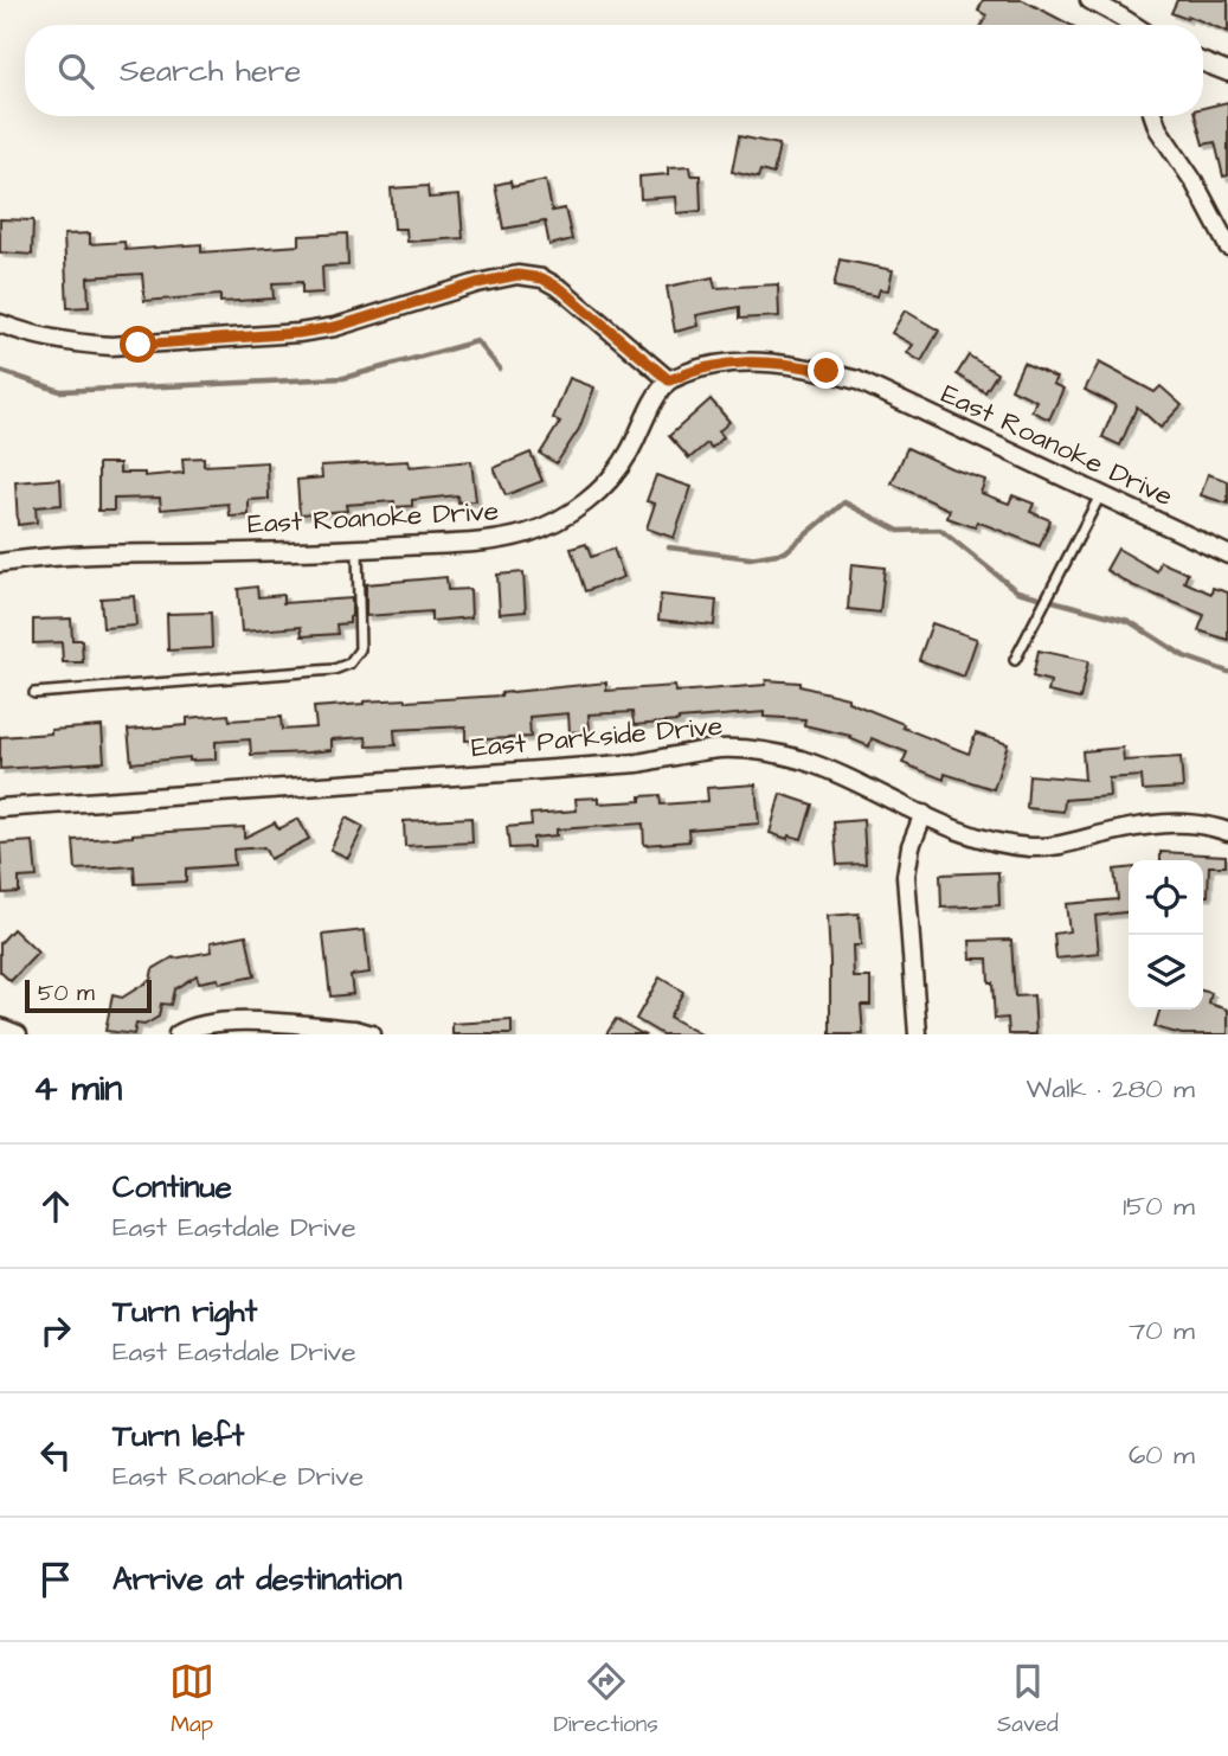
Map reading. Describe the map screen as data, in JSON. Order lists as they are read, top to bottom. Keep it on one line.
{"streets":{"street":["East Roanoke Drive","East Parkside Drive"]},"scale_bar":"50 m","page":{"search":"Search here","scale":"50 m","heading":["4 min","Walk · 280 m"],"list":[["Continue","East Eastdale Drive","150 m"],["Turn right","East Eastdale Drive","70 m"],["Turn left","East Roanoke Drive","60 m"],"Arrive at destination"],"nav":["Map","Directions","Saved"]}}
